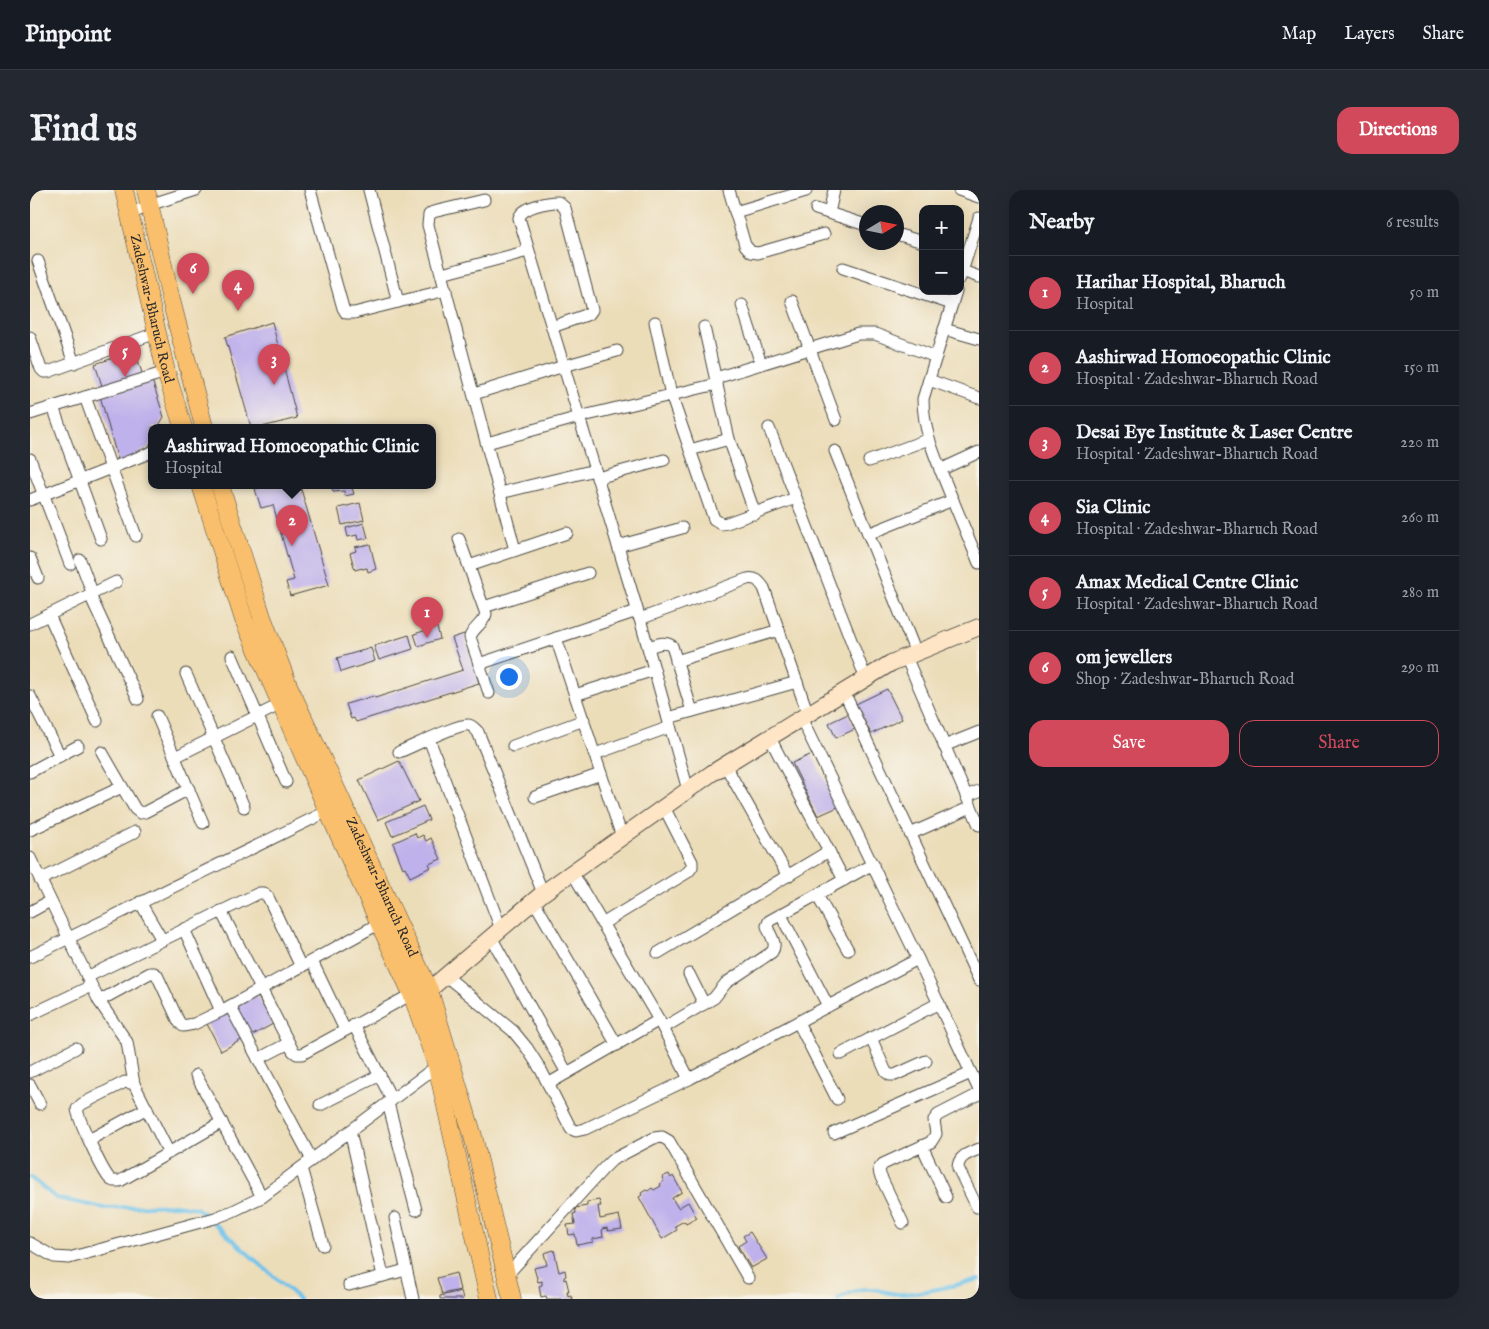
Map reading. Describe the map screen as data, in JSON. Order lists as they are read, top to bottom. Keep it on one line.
{"streets":{"main road":["Zadeshwar-Bharuch Road"]},"north":"right","page":{"header":"Pinpoint","nav":["Map","Layers","Share"],"buttons":["Directions",["Save","Share"]],"title":"Find us","heading":["Nearby","6 results"],"map_buttons":["+","−"],"pins":["6","4","5","3","2","1"],"list":[{"mark":"1","name":"Harihar Hospital, Bharuch","note":"Hospital","value":"50 m"},{"mark":"2","name":"Aashirwad Homoeopathic Clinic","note":"Hospital · Zadeshwar-Bharuch Road","value":"150 m"},{"mark":"3","name":"Desai Eye Institute & Laser Centre","note":"Hospital · Zadeshwar-Bharuch Road","value":"220 m"},{"mark":"4","name":"Sia Clinic","note":"Hospital · Zadeshwar-Bharuch Road","value":"260 m"},{"mark":"5","name":"Amax Medical Centre Clinic","note":"Hospital · Zadeshwar-Bharuch Road","value":"280 m"},{"mark":"6","name":"om jewellers","note":"Shop · Zadeshwar-Bharuch Road","value":"290 m"}],"popup":["Aashirwad Homoeopathic Clinic","Hospital"]}}
